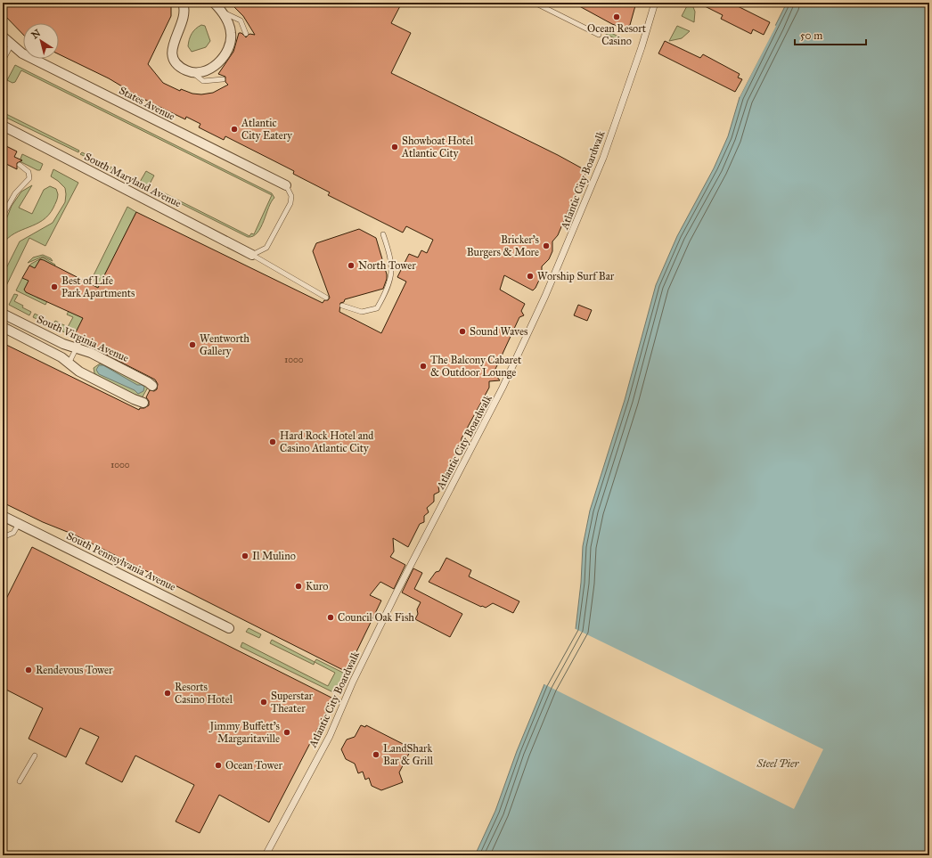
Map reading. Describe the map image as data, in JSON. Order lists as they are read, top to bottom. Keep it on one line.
{"streets":{"street":["States Avenue","South Maryland Avenue","Atlantic City Boardwalk","South Virginia Avenue","South Pennsylvania Avenue"]},"parks":["Steel Pier"],"places":["Ocean Resort Casino","Atlantic City Eatery","Showboat Hotel Atlantic City","Bricker's Burgers & More","North Tower","Worship Surf Bar","Best of Life Park Apartments","Sound Waves","Wentworth Gallery","The Balcony Cabaret & Outdoor Lounge","Hard Rock Hotel and Casino Atlantic City","Il Mulino","Kuro","Council Oak Fish","Rendevous Tower","Resorts Casino Hotel","Superstar Theater","Jimmy Buffett's Margaritaville","LandShark Bar & Grill","Ocean Tower"],"house_numbers":["1000","1000"],"scale_bar":"50 m","north":"top left"}
